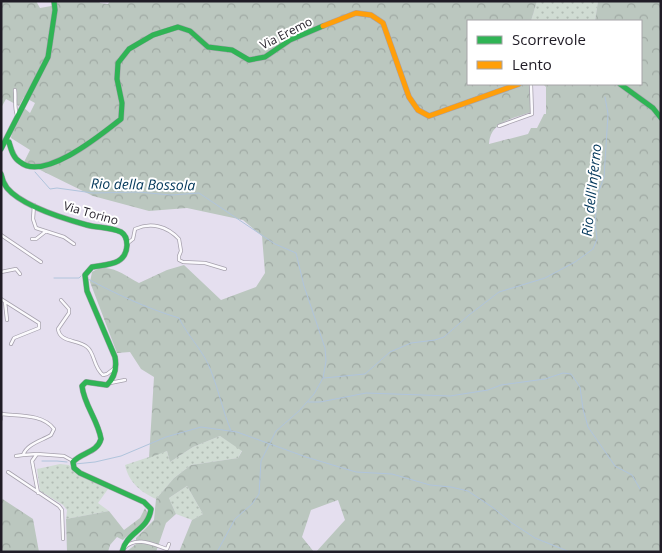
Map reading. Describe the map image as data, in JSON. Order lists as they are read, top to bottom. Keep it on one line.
{"streets":{"main road":["Via Eremo","Via Torino"]},"water":["Rio della Bossola","Rio dell'Inferno"],"legend":["Scorrevole","Lento"]}
